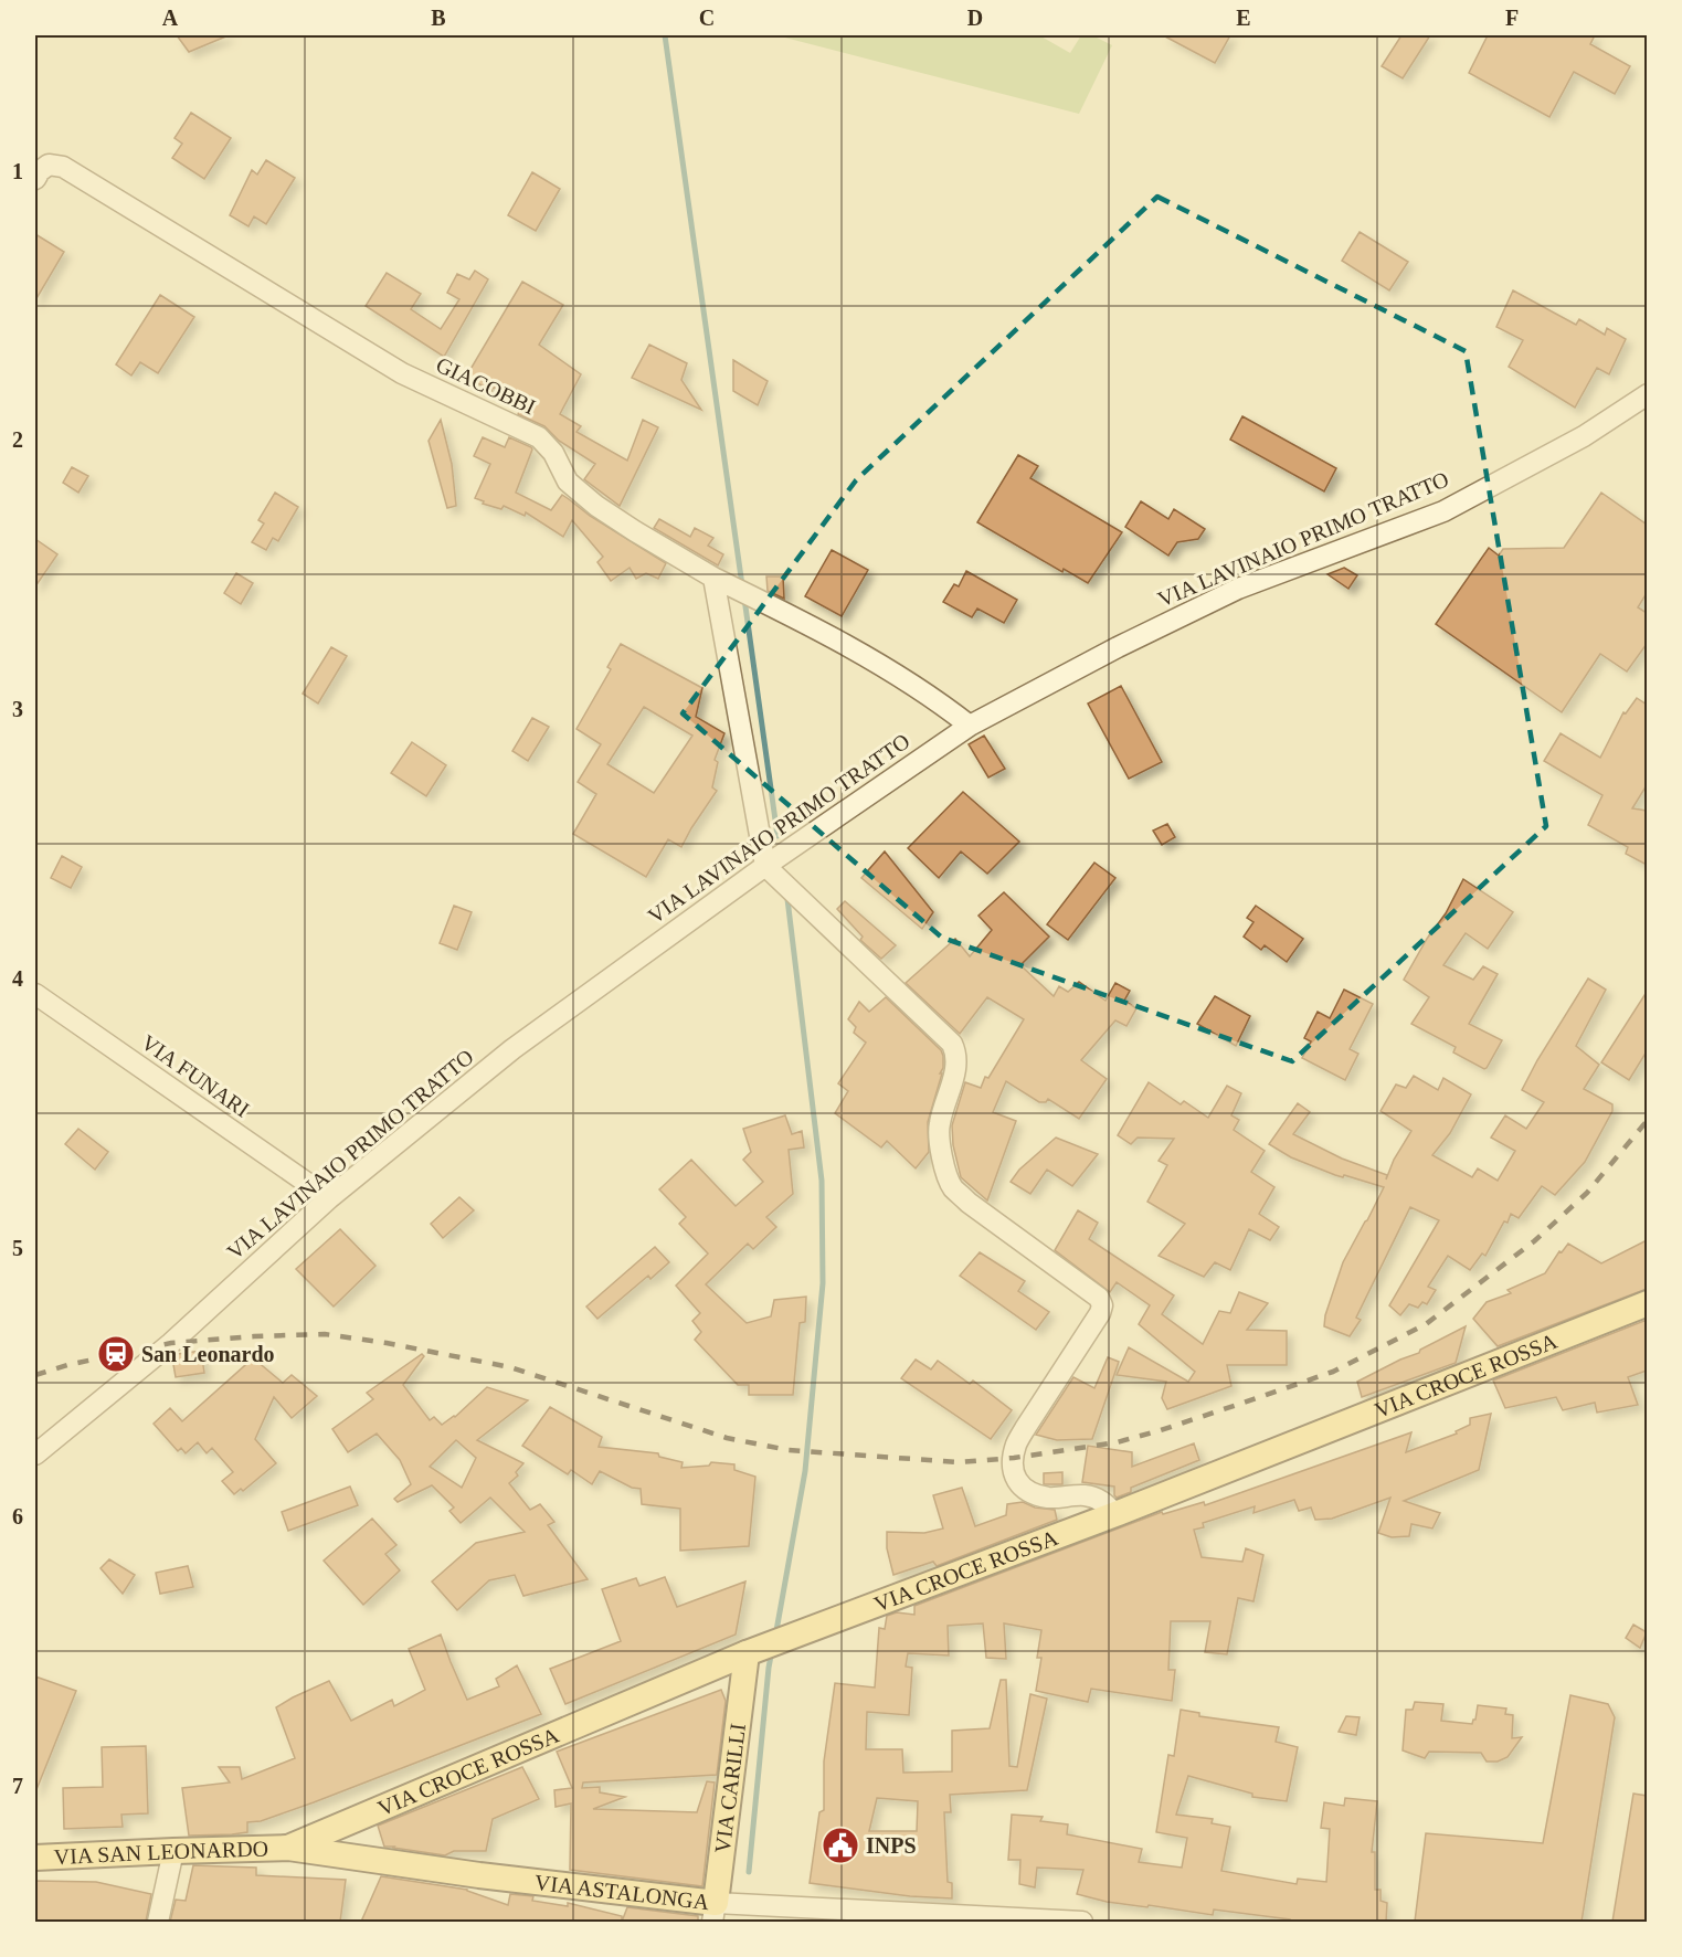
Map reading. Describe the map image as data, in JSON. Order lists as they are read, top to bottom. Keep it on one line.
{"streets":{"main road":["VIA CROCE ROSSA","VIA CARILLI","VIA SAN LEONARDO","VIA ASTALONGA"],"street":["GIACOBBI","VIA LAVINAIO PRIMO TRATTO","VIA FUNARI"]},"crossings":[["VIA LAVINAIO PRIMO TRATTO","VIA FUNARI"],["VIA CROCE ROSSA","VIA CARILLI"],["VIA CROCE ROSSA","VIA SAN LEONARDO"],["VIA CROCE ROSSA","VIA ASTALONGA"],["VIA CARILLI","VIA ASTALONGA"],["VIA SAN LEONARDO","VIA ASTALONGA"]],"places":{"station":["San Leonardo"],"public building":["INPS"]},"grid":{"columns":["A","B","C","D","E","F"],"rows":["1","2","3","4","5","6","7"]}}
